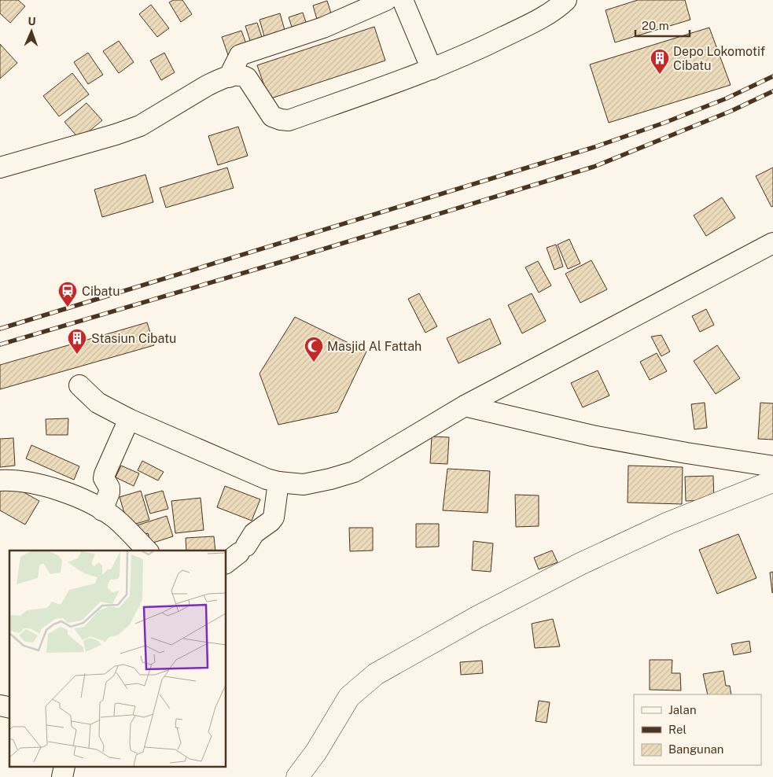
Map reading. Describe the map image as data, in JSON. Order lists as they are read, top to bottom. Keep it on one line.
{"places":{"building":["Depo Lokomotif Cibatu","Stasiun Cibatu"],"station":["Cibatu"],"mosque":["Masjid Al Fattah"]},"legend":["Jalan","Rel","Bangunan"],"scale_bar":"20 m","north":"top"}
